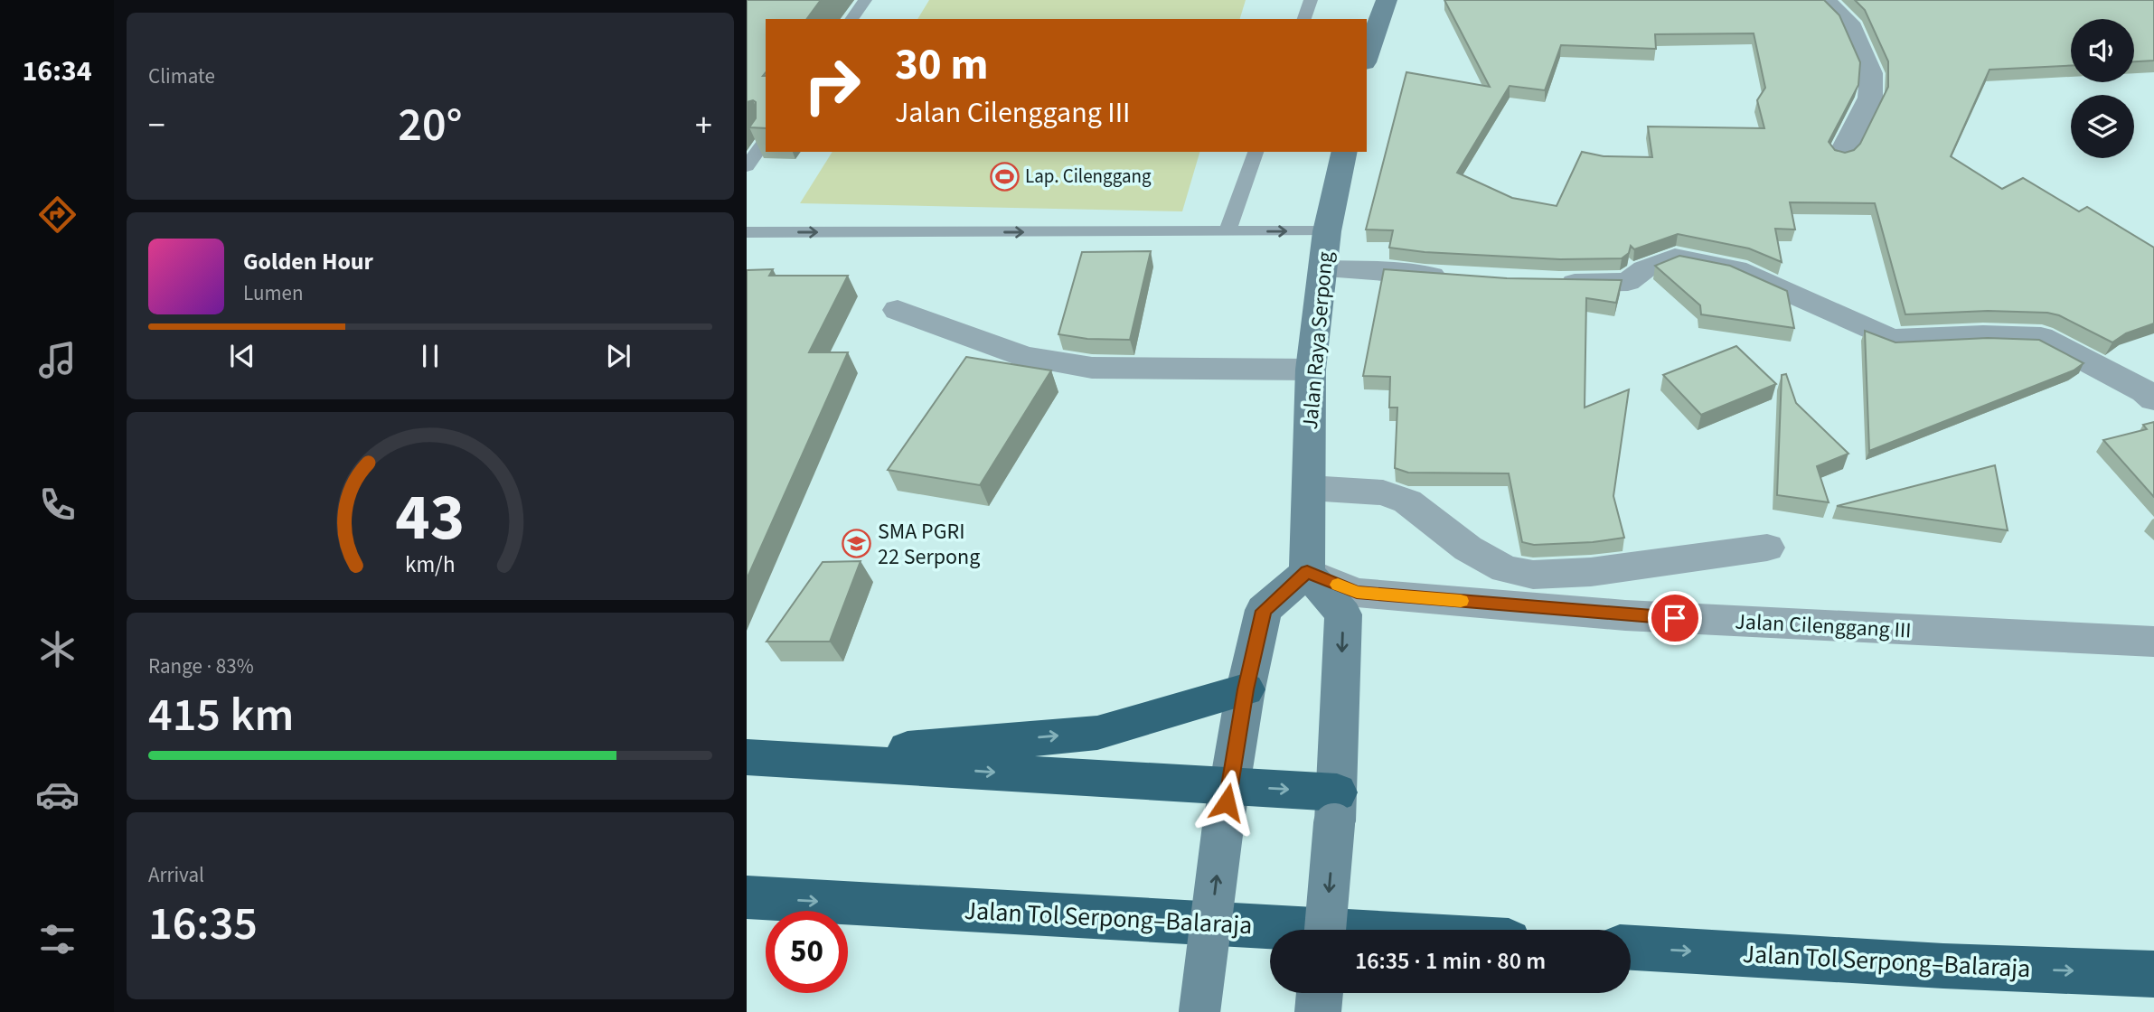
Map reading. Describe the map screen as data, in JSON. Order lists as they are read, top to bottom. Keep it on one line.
{"streets":{"highway":["Jalan Tol Serpong–Balaraja"],"main road":["Jalan Raya Serpong"],"street":["Jalan Cilenggang III"]},"crossings":[["Jalan Raya Serpong","Jalan Cilenggang III"]],"places":{"sports":["Lap. Cilenggang"],"school or university":["SMA PGRI 22 Serpong"]},"page":{"tabs":"16:34","tile":["Climate",["Range · 83%","415 km"],["Arrival","16:35"]],"turn":["30 m","Jalan Cilenggang III"],"heat":["−","20°","+"],"song":["Golden Hour","Lumen"],"limit":"50","trip":"16:35 · 1 min · 80 m","gauge":["43","km/h"]}}
